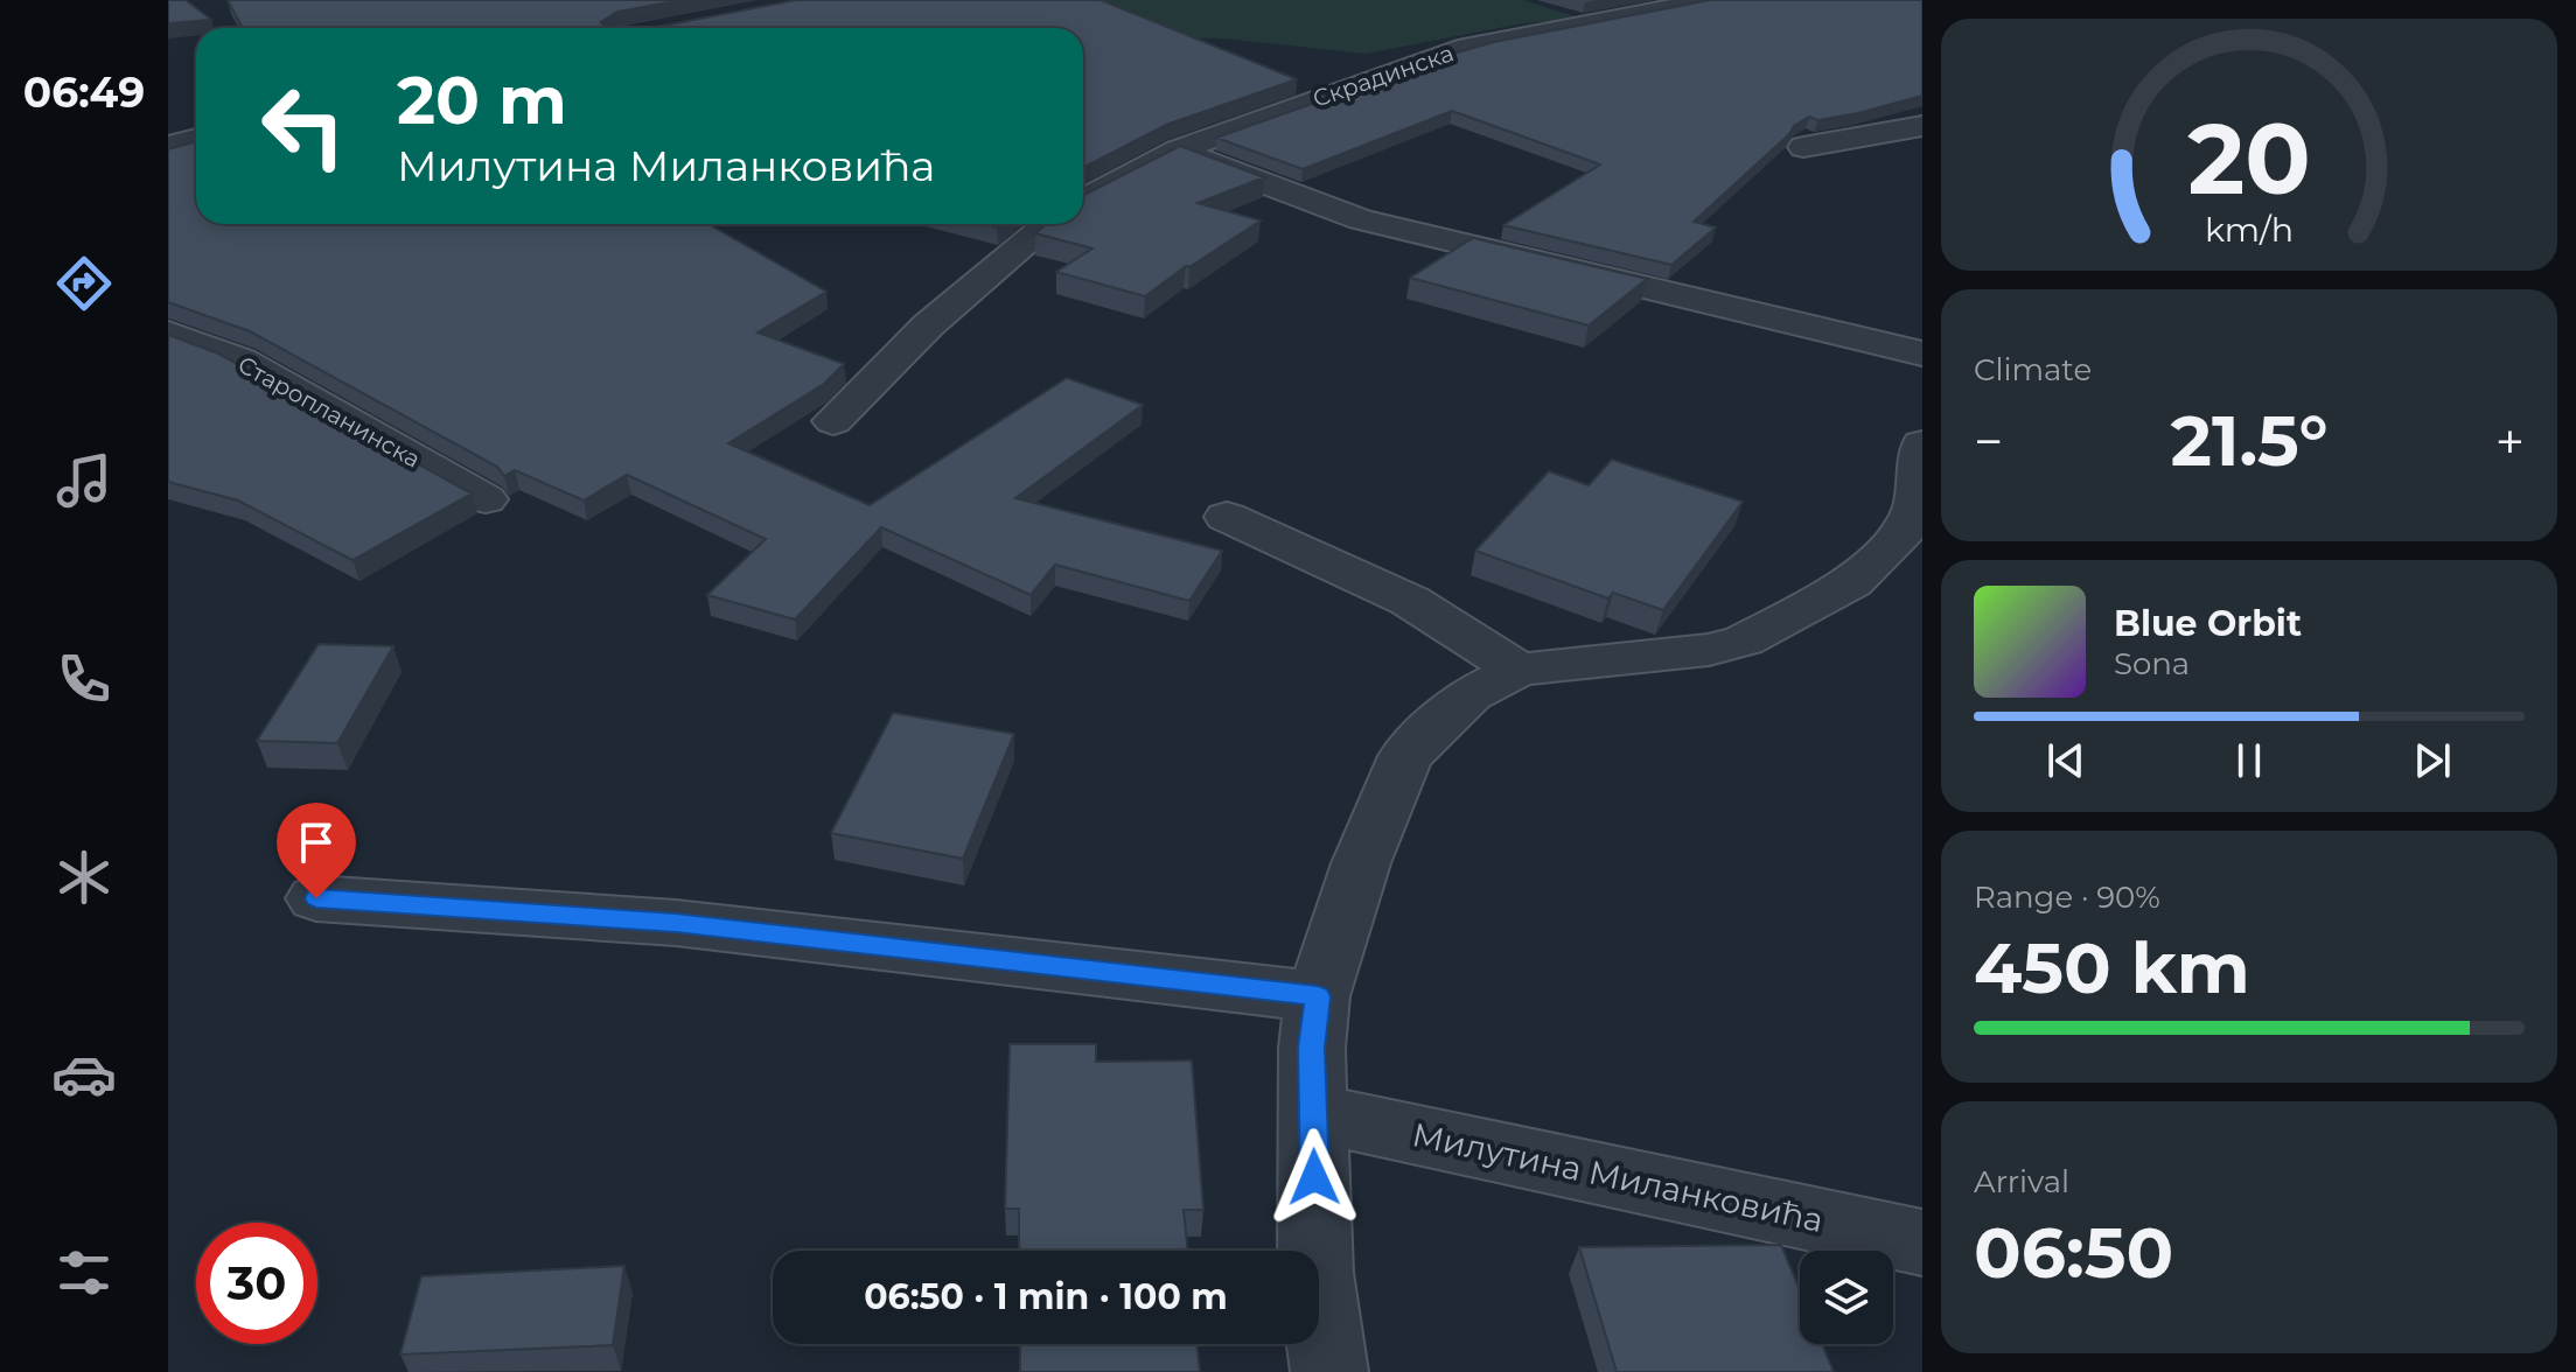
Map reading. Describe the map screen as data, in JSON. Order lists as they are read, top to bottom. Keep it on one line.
{"streets":{"street":["Скрадинска","Старопланинска","Милутина Миланковића"]},"page":{"tabs":"06:49","turn":["20 m","Милутина Миланковића"],"tile":["Climate",["Range · 90%","450 km"],["Arrival","06:50"]],"heat":["−","21.5°","+"],"song":["Blue Orbit","Sona"],"limit":"30","trip":"06:50 · 1 min · 100 m","gauge":["20","km/h"]}}
